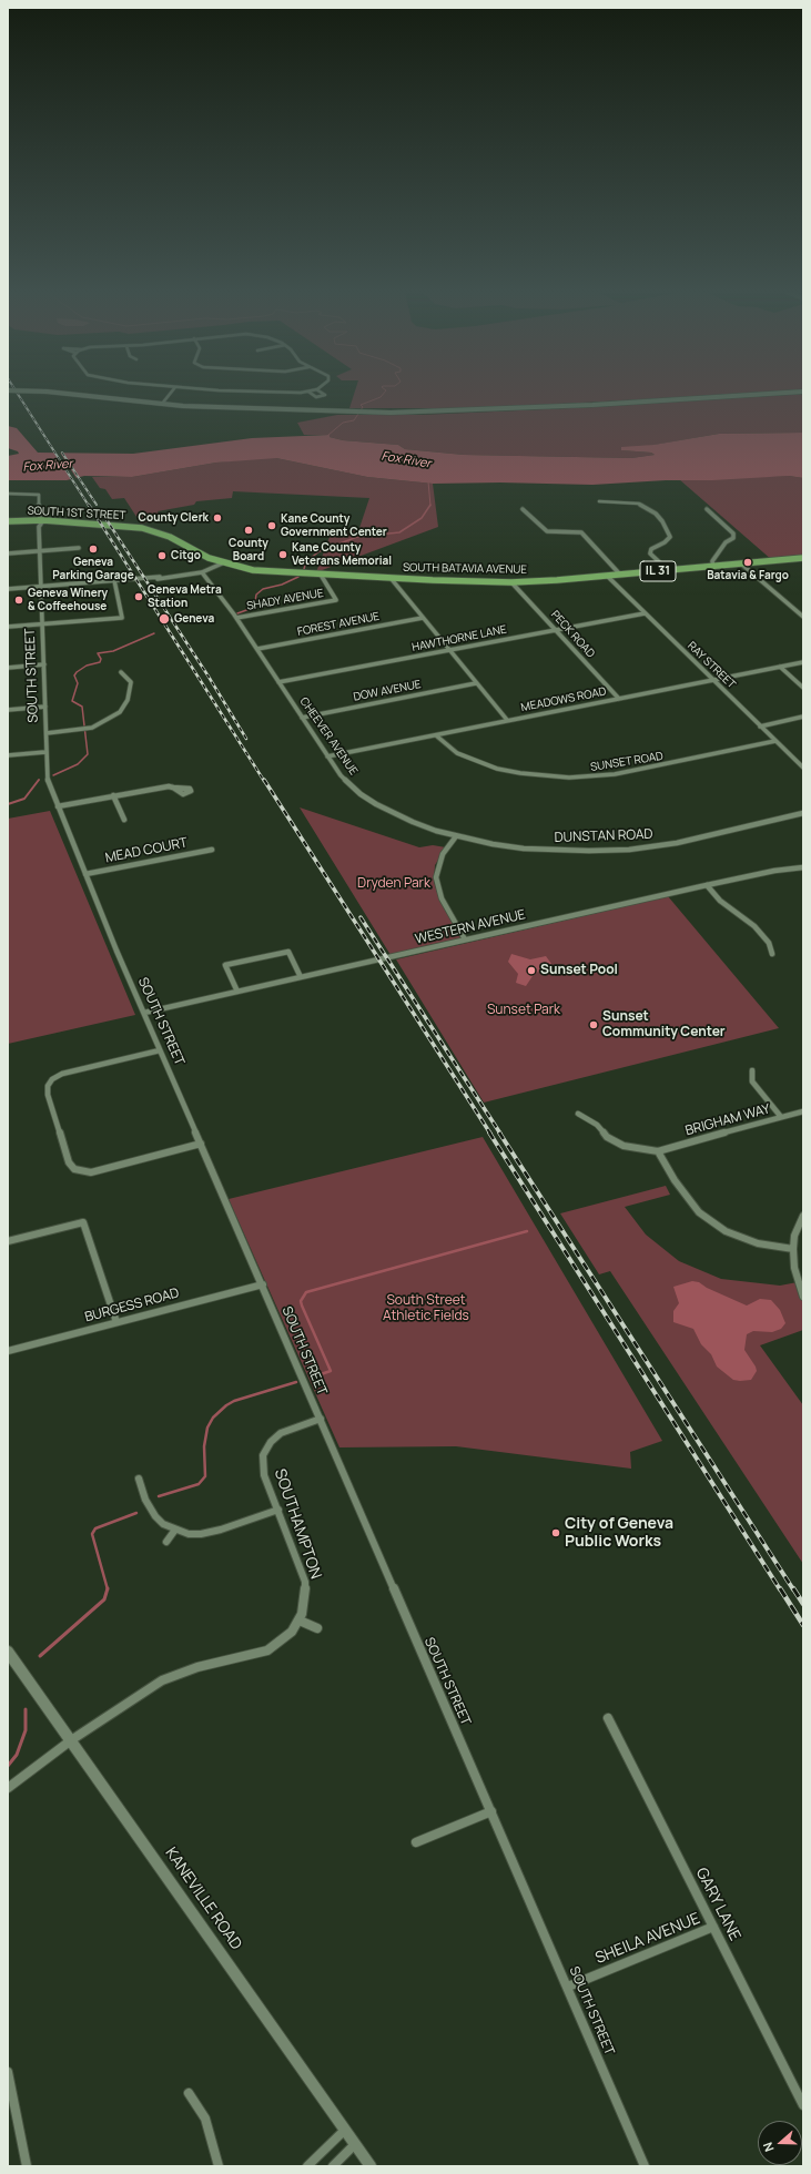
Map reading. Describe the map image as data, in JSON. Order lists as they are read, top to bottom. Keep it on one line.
{"streets":{"main road":["SOUTH 1ST STREET","SOUTH BATAVIA AVENUE","IL 31","KANEVILLE ROAD"],"street":["SHADY AVENUE","FOREST AVENUE","PECK ROAD","HAWTHORNE LANE","RAY STREET","SOUTH STREET","DOW AVENUE","MEADOWS ROAD","CHEEVER AVENUE","SUNSET ROAD","DUNSTAN ROAD","MEAD COURT","WESTERN AVENUE","BRIGHAM WAY","BURGESS ROAD","SOUTHAMPTON","GARY LANE","SHEILA AVENUE"]},"crossings":[["SOUTH 1ST STREET","SOUTH BATAVIA AVENUE"],["SOUTH 1ST STREET","SOUTH STREET"],["SOUTH BATAVIA AVENUE","SHADY AVENUE"],["SOUTH BATAVIA AVENUE","PECK ROAD"],["SOUTH BATAVIA AVENUE","RAY STREET"],["SHADY AVENUE","CHEEVER AVENUE"],["FOREST AVENUE","CHEEVER AVENUE"],["PECK ROAD","HAWTHORNE LANE"],["PECK ROAD","MEADOWS ROAD"],["HAWTHORNE LANE","RAY STREET"],["HAWTHORNE LANE","CHEEVER AVENUE"],["RAY STREET","MEADOWS ROAD"],["RAY STREET","SUNSET ROAD"],["SOUTH STREET","MEAD COURT"],["SOUTH STREET","WESTERN AVENUE"],["SOUTH STREET","BURGESS ROAD"],["SOUTH STREET","SOUTHAMPTON"],["SOUTH STREET","SHEILA AVENUE"],["DOW AVENUE","CHEEVER AVENUE"],["MEADOWS ROAD","CHEEVER AVENUE"],["MEADOWS ROAD","SUNSET ROAD"],["CHEEVER AVENUE","DUNSTAN ROAD"],["SOUTHAMPTON","KANEVILLE ROAD"],["GARY LANE","SHEILA AVENUE"]],"water":["Fox River"],"parks":["Dryden Park","Sunset Park","South Street Athletic Fields"],"places":["County Clerk","Kane County Government Center","County Board","Geneva Parking Garage","Kane County Veterans Memorial","Citgo","Batavia & Fargo","Geneva Metra Station","Geneva Winery & Coffeehouse","Geneva","Sunset Pool","Sunset Community Center","City of Geneva Public Works"],"north":"left"}
